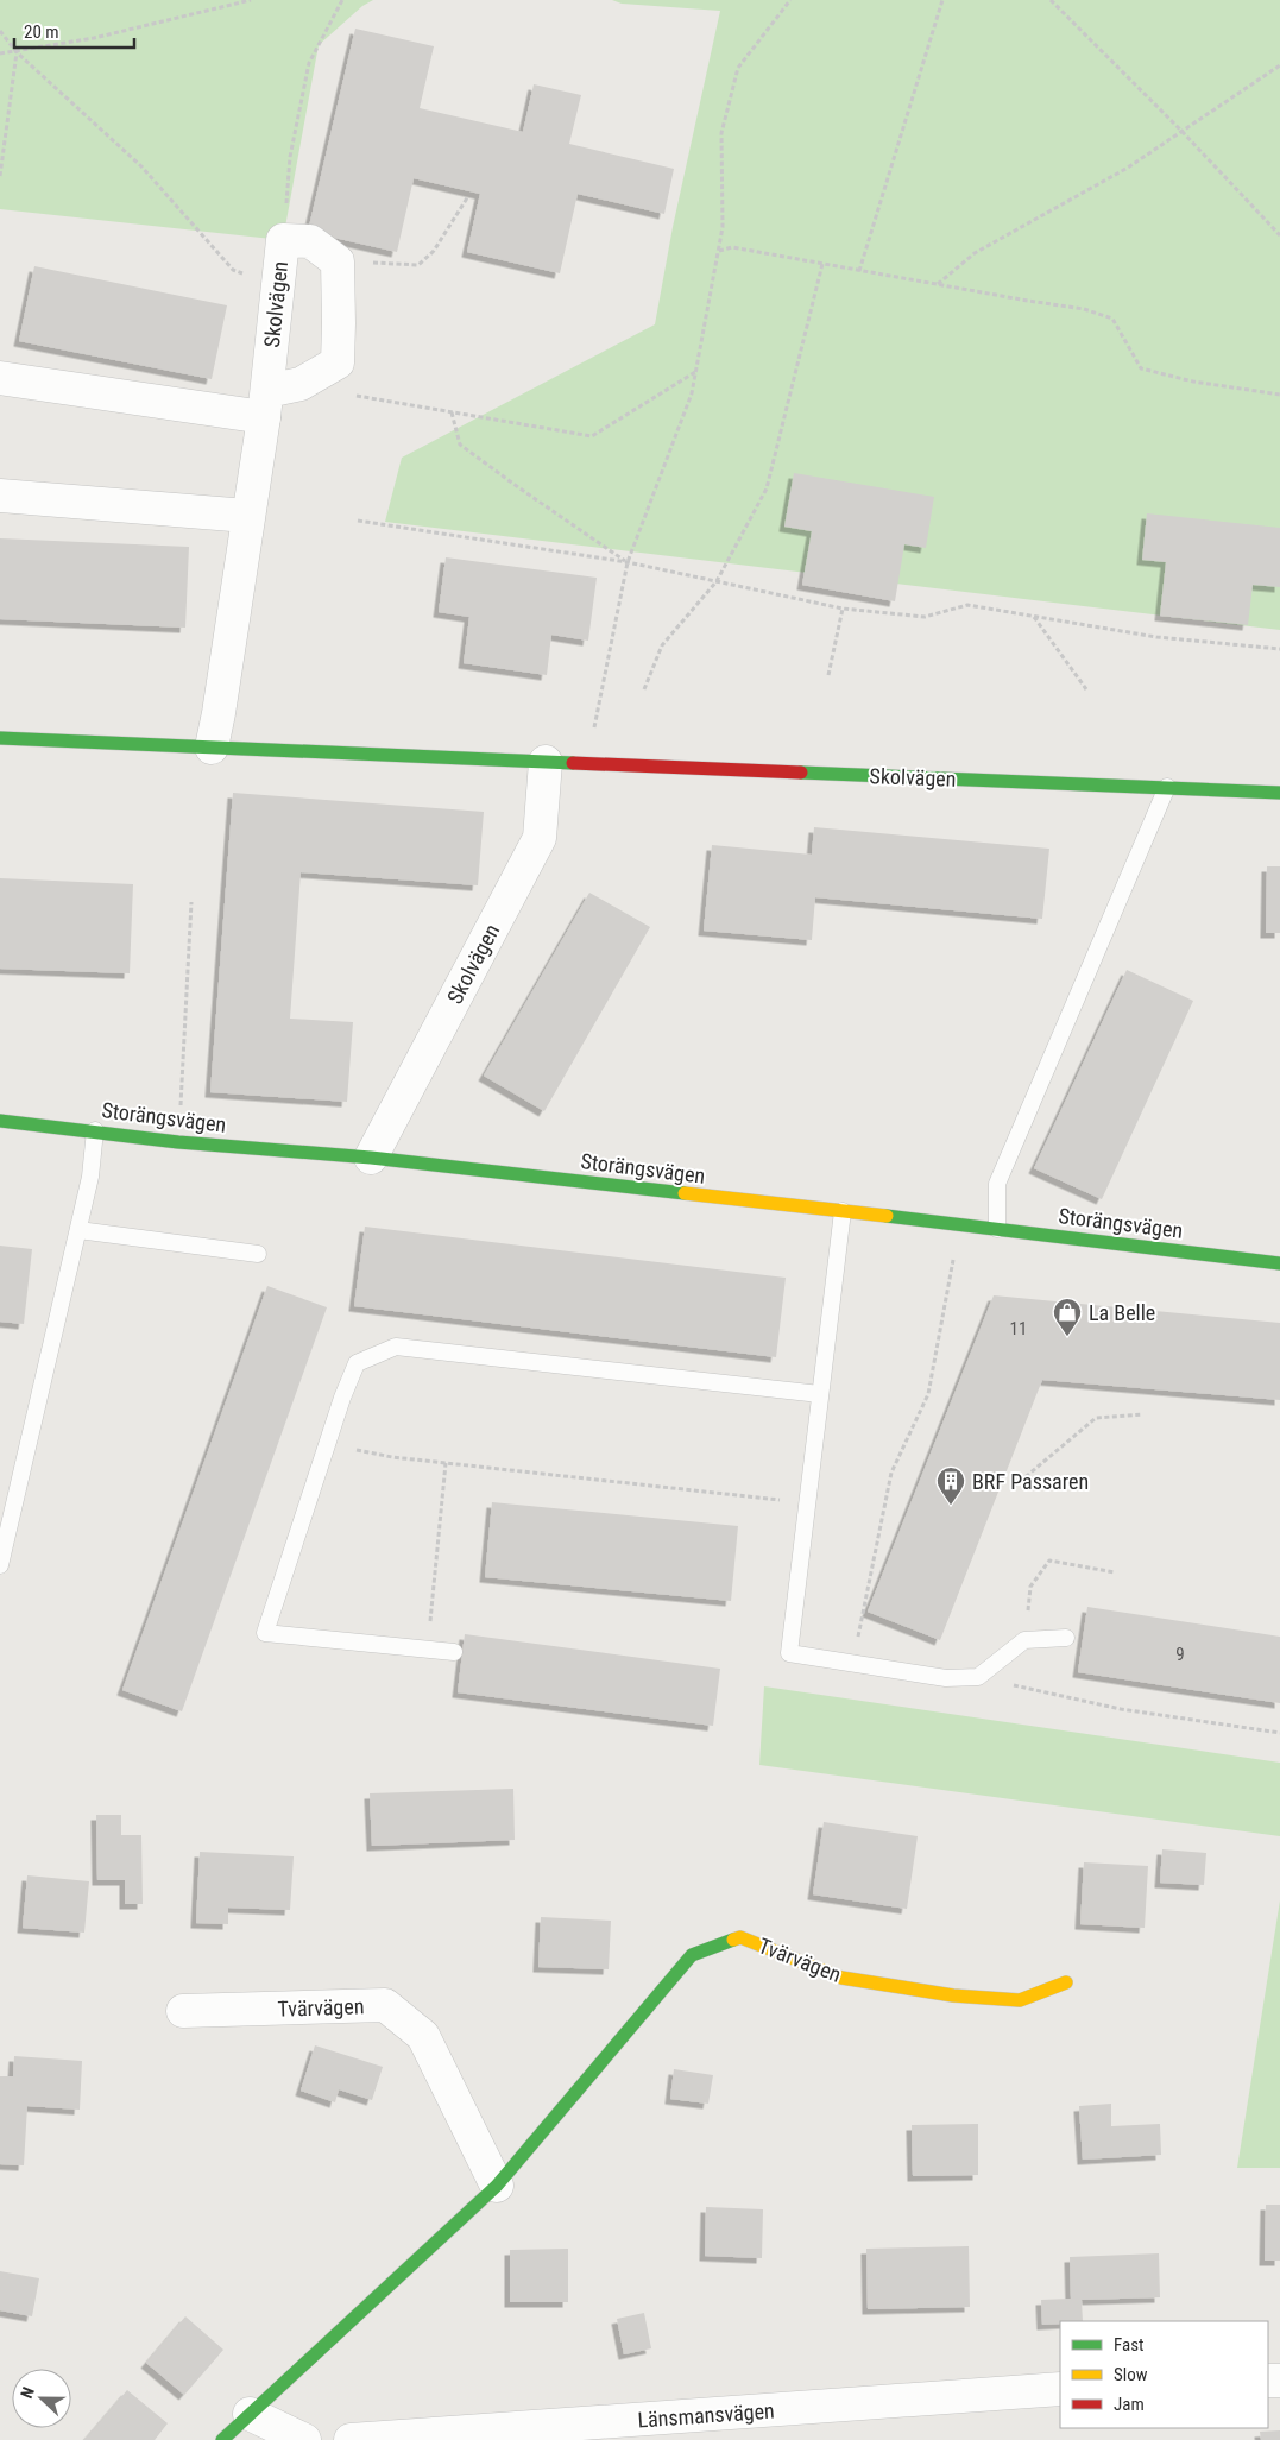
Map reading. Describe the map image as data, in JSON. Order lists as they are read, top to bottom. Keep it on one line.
{"streets":{"street":["Skolvägen","Storängsvägen","Tvärvägen","Länsmansvägen"]},"crossings":[["Skolvägen","Storängsvägen"]],"places":{"shop":["La Belle"],"building":["BRF Passaren"]},"house_numbers":["11","9"],"legend":["Fast","Slow","Jam"],"scale_bar":"20 m","north":"left"}
